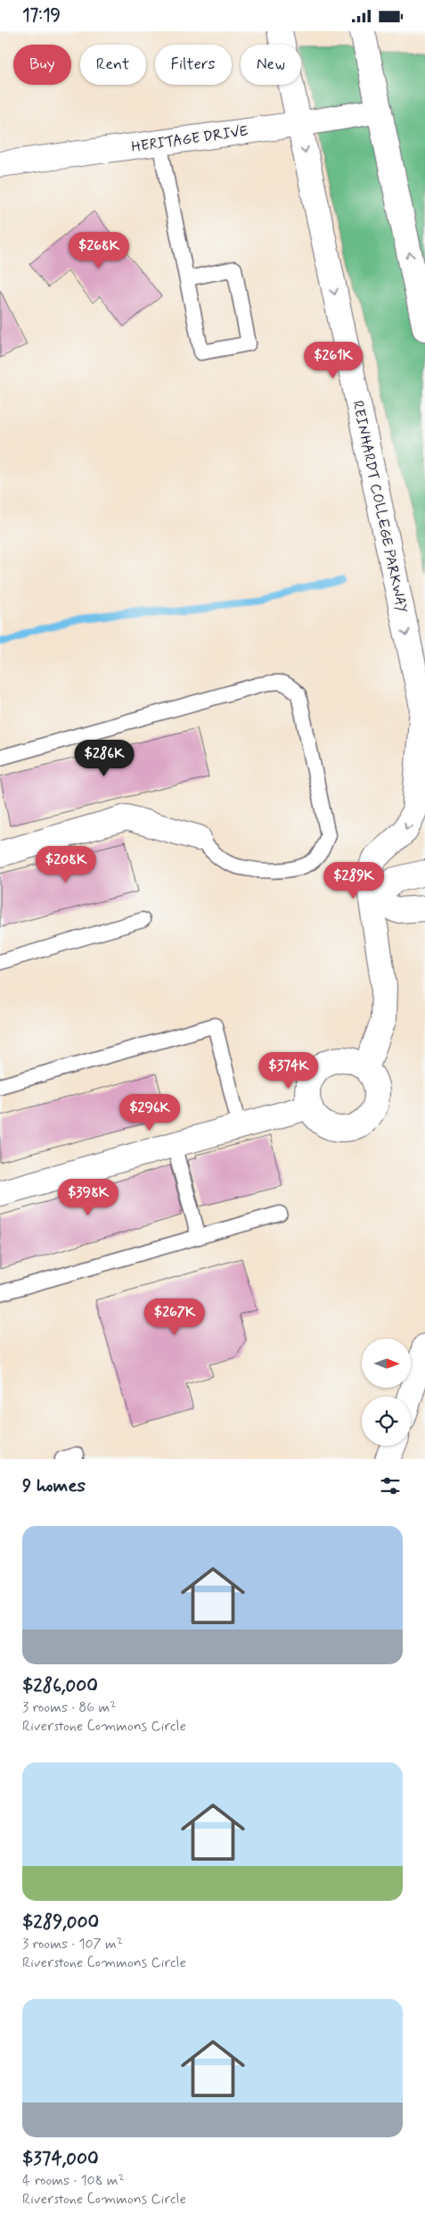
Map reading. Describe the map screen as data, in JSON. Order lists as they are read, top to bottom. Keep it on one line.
{"streets":{"street":["HERITAGE DRIVE","REINHARDT COLLEGE PARKWAY"]},"crossings":[["HERITAGE DRIVE","REINHARDT COLLEGE PARKWAY"]],"one_way":["REINHARDT COLLEGE PARKWAY"],"north":"right","page":{"status":"17:19","chip":["Buy","Rent","Filters","New"],"price":["$268K","$261K","$286K","$208K","$289K","$374K","$296K","$398K","$267K"],"heading":"9 homes","list":[{"name":"$286,000","note":"3 rooms · 86 m² · Riverstone Commons Circle"},{"name":"$289,000","note":"3 rooms · 107 m² · Riverstone Commons Circle"},{"name":"$374,000","note":"4 rooms · 108 m² · Riverstone Commons Circle"}]}}
